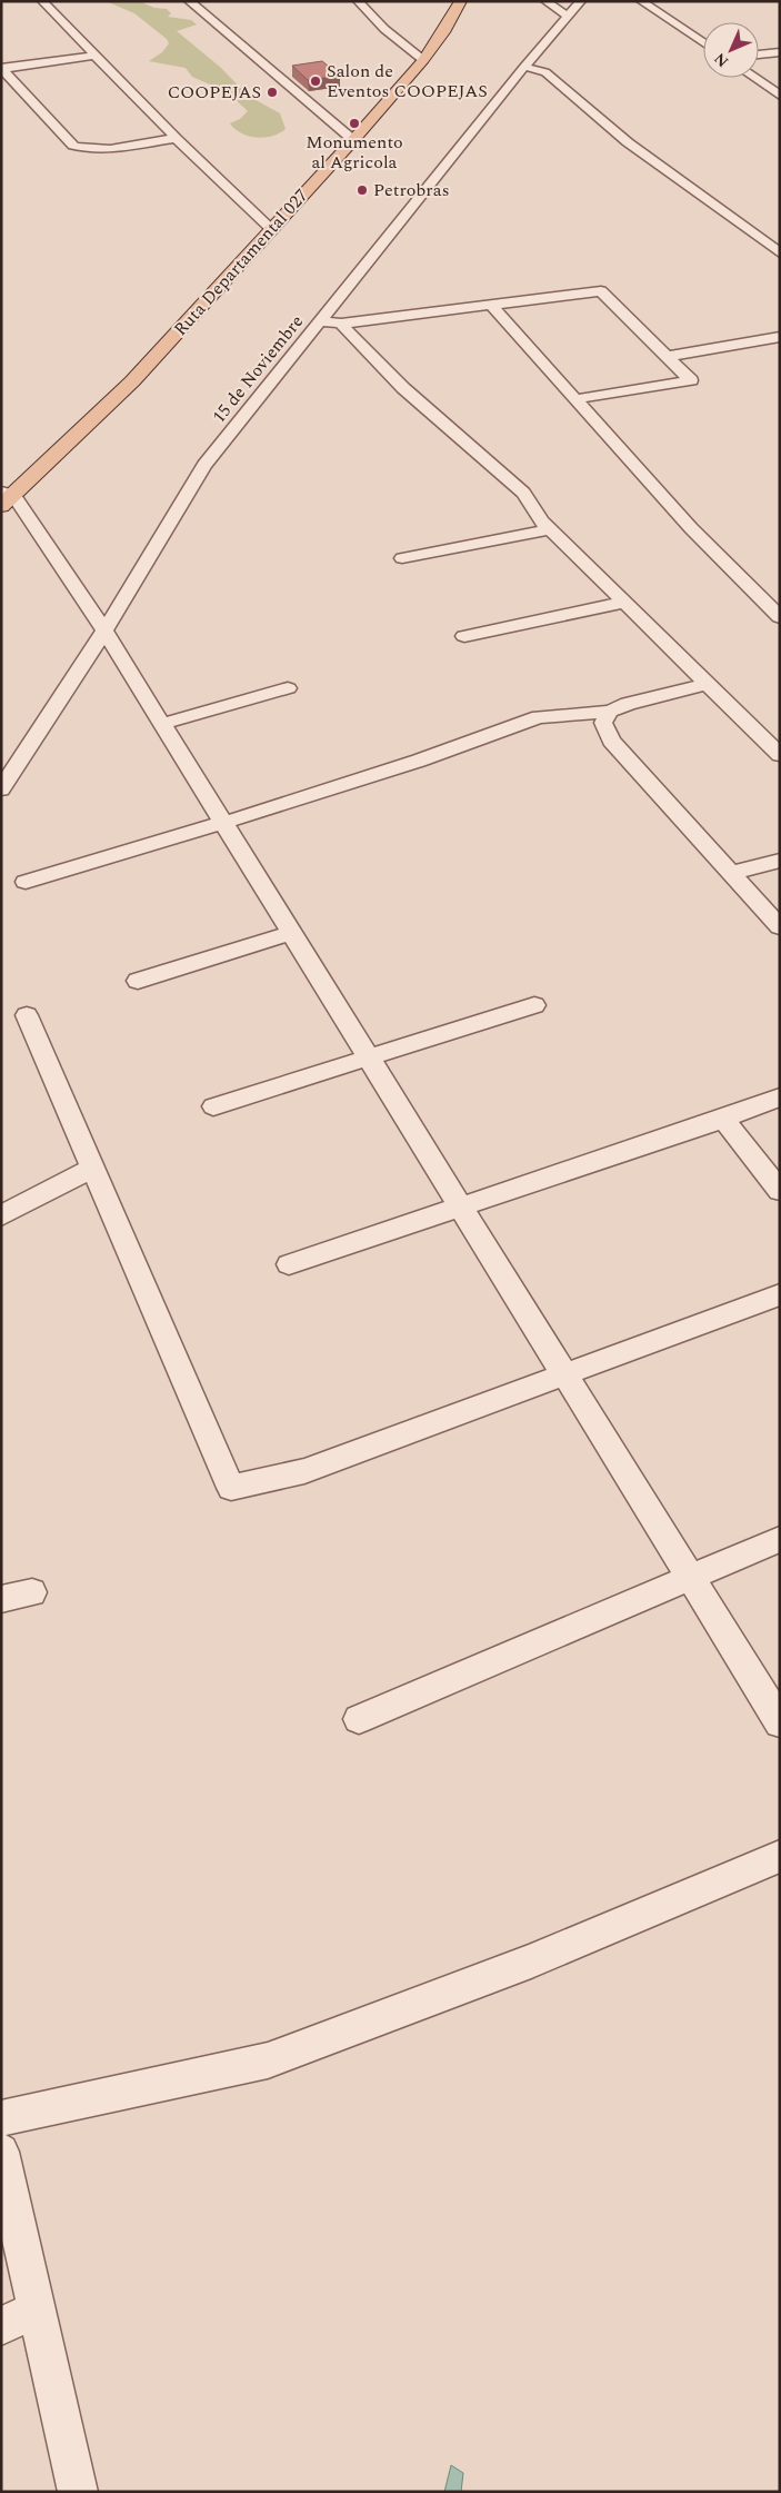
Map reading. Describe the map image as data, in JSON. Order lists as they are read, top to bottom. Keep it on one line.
{"streets":{"main road":["Ruta Departamental 027"],"street":["15 de Noviembre"]},"places":["Salon de Eventos COOPEJAS","COOPEJAS","Monumento al Agricola","Petrobras"],"north":"bottom left"}
